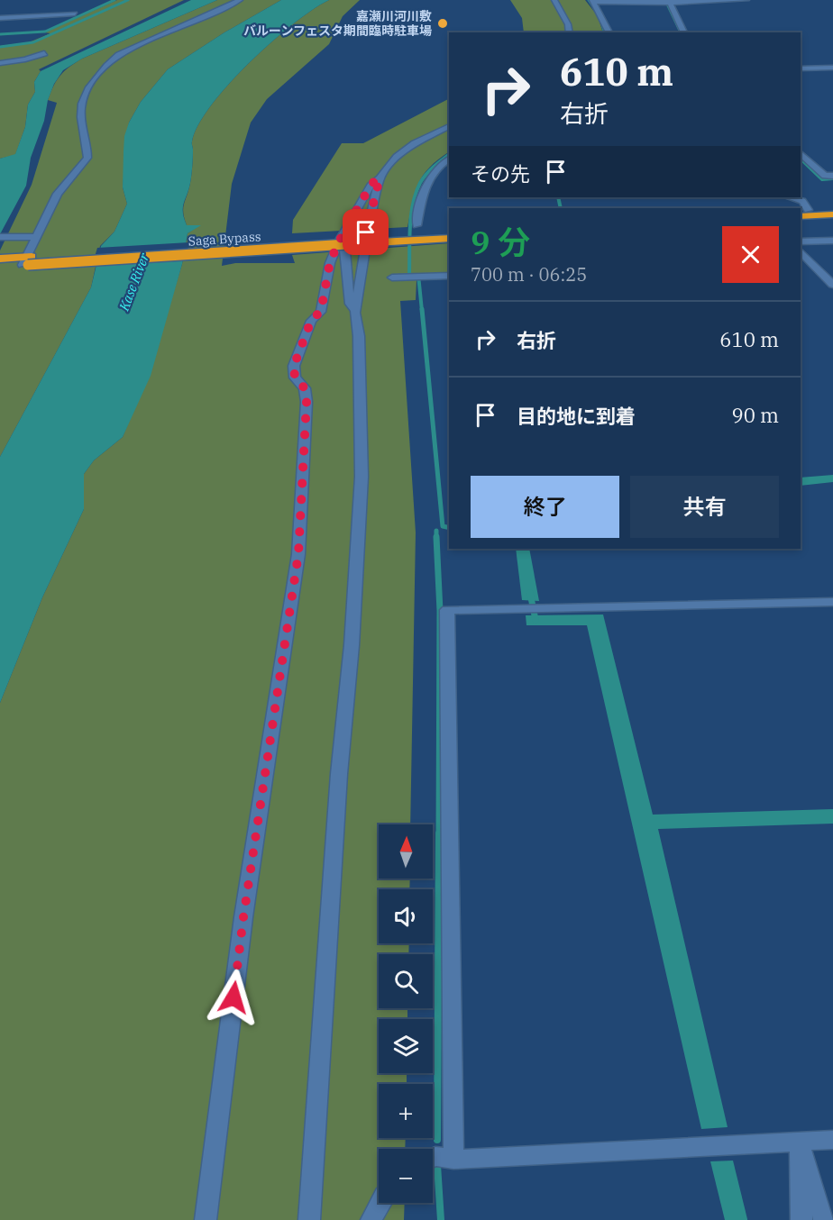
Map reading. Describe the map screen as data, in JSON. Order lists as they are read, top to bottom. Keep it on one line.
{"streets":{"highway":["Saga Bypass"]},"water":["Kase River"],"places":["嘉瀬川河川敷 バルーンフェスタ期間臨時駐車場"],"north":"top","page":{"turn":["610 m","右折"],"then":"その先","heading":["9 分","700 m · 06:25"],"list":[{"name":"右折","value":"610 m"},{"name":"目的地に到着","value":"90 m"}],"buttons":["終了","共有"],"map_buttons":["+","−"]}}
